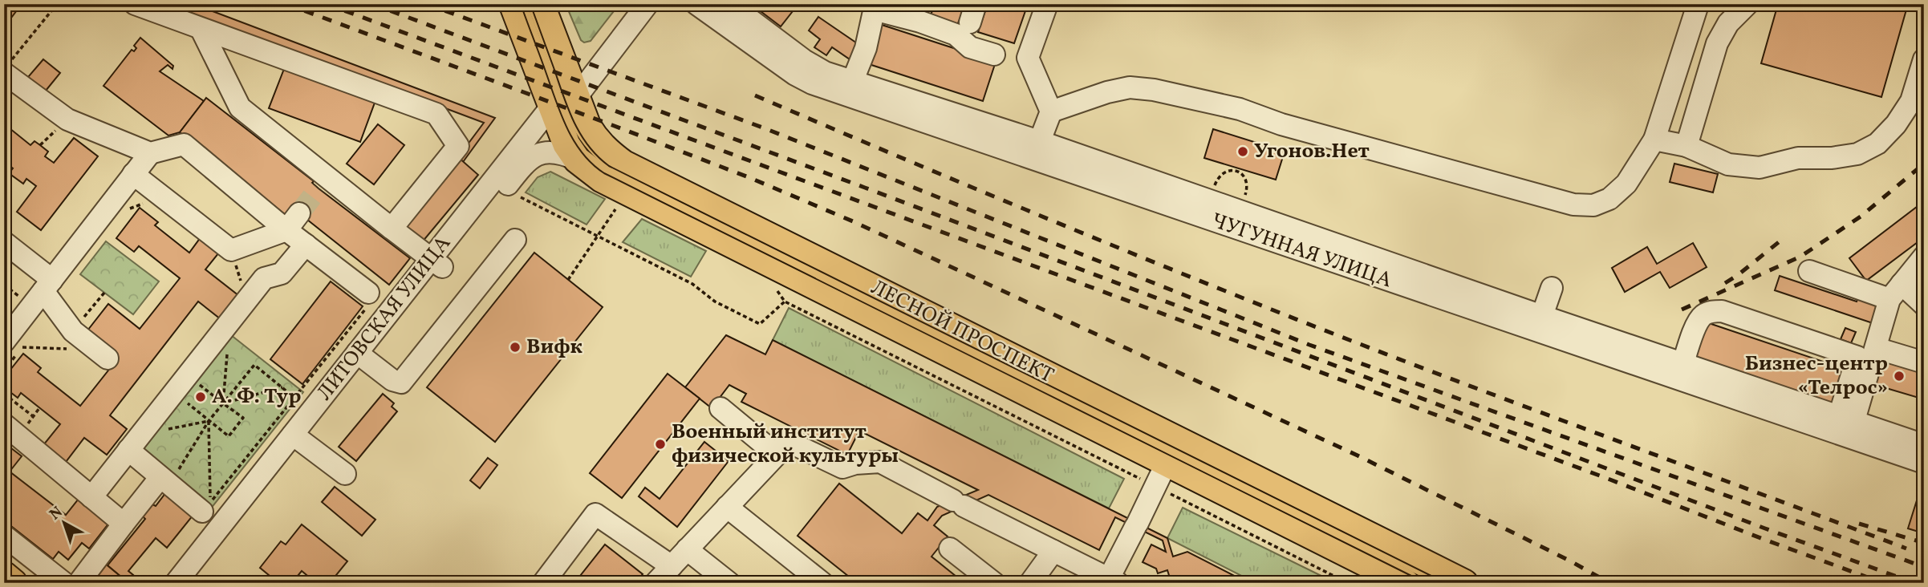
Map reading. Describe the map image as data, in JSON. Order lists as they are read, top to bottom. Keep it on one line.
{"streets":{"main road":["ЛЕСНОЙ ПРОСПЕКТ"],"street":["ЧУГУННАЯ УЛИЦА","ЛИТОВСКАЯ УЛИЦА"]},"crossings":[["ЛИТОВСКАЯ УЛИЦА","ЛЕСНОЙ ПРОСПЕКТ"]],"places":["Угонов.Нет","Вифк","Бизнес-центр «Телрос»","А. Ф. Тур","Военный институт физической культуры"],"north":"top left"}
